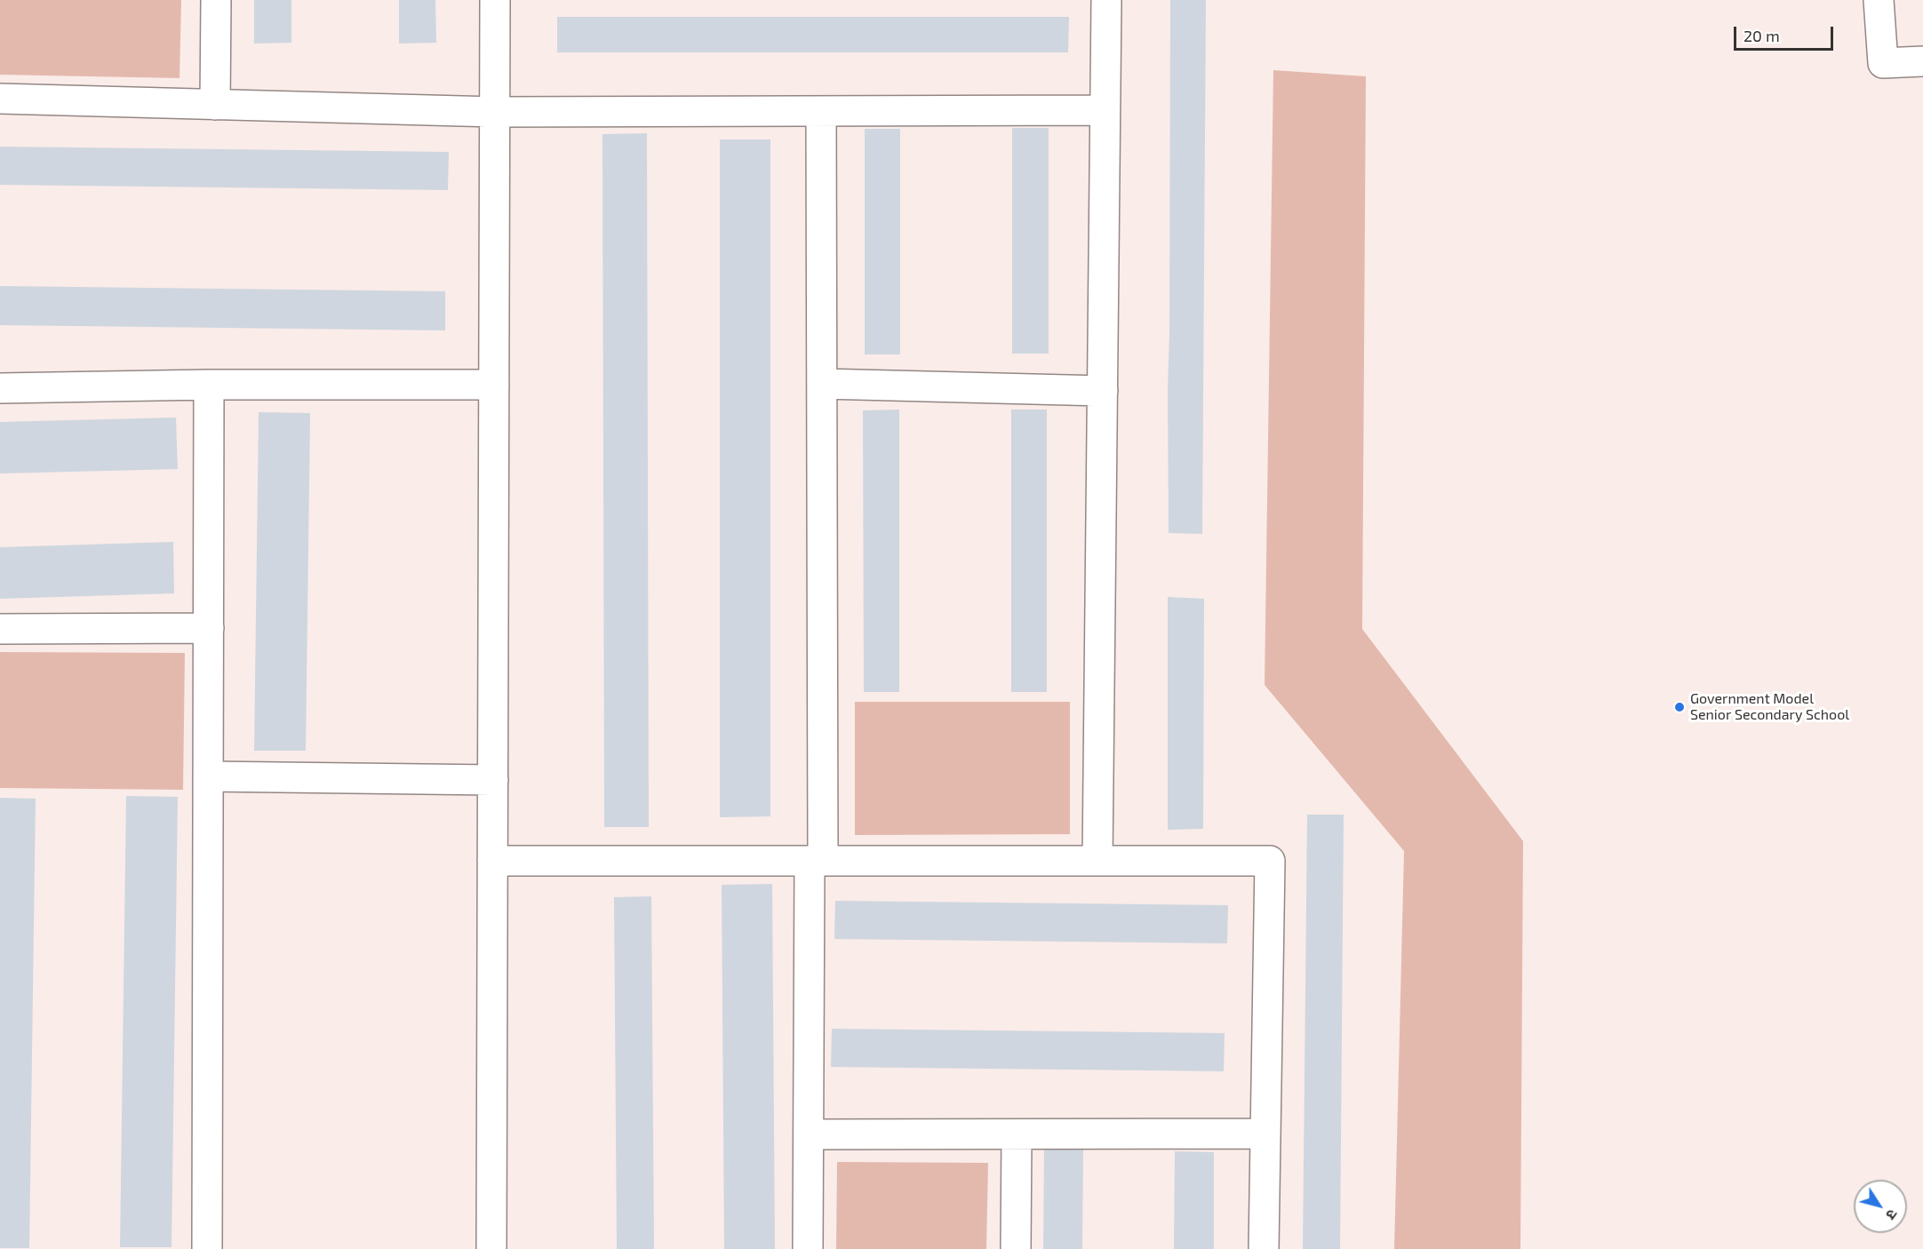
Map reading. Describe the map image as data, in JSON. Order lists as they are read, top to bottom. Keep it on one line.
{"places":["Government Model Senior Secondary School"],"scale_bar":"20 m","north":"bottom right"}
